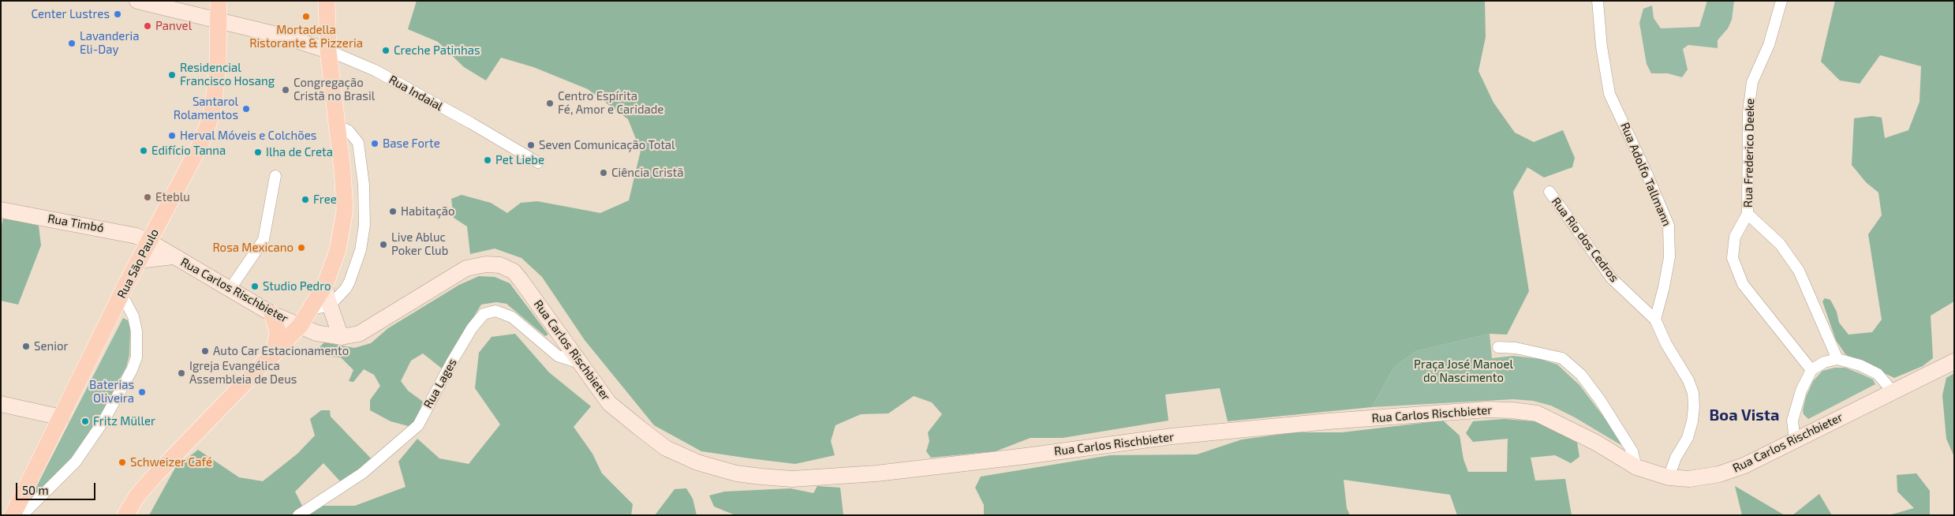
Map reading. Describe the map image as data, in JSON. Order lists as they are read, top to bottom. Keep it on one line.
{"streets":{"main road":["Rua São Paulo"],"street":["Rua Indaial","Rua Frederico Deeke","Rua Adolfo Tallmann","Rua Timbó","Rua Rio dos Cedros","Rua Carlos Rischbieter","Rua Lages"]},"crossings":[["Rua Indaial","Rua São Paulo"],["Rua Adolfo Tallmann","Rua Rio dos Cedros"],["Rua Timbó","Rua São Paulo"],["Rua Timbó","Rua Carlos Rischbieter"],["Rua São Paulo","Rua Carlos Rischbieter"],["Rua Carlos Rischbieter","Rua Lages"]],"districts":["Boa Vista"],"parks":["Praça José Manoel do Nascimento"],"places":["Center Lustres","Mortadella Ristorante & Pizzeria","Panvel","Lavanderia Eli-Day","Creche Patinhas","Residencial Francisco Hosang","Congregação Cristã no Brasil","Centro Espírita Fé, Amor e Caridade","Santarol Rolamentos","Herval Móveis e Colchões","Base Forte","Seven Comunicação Total","Edifício Tanna","Ilha de Creta","Pet Liebe","Ciência Cristã","Eteblu","Free","Habitação","Live Abluc Poker Club","Rosa Mexicano","Studio Pedro","Senior","Auto Car Estacionamento","Igreja Evangélica Assembleia de Deus","Baterias Oliveira","Fritz Müller","Schweizer Café"],"scale_bar":"50 m"}
